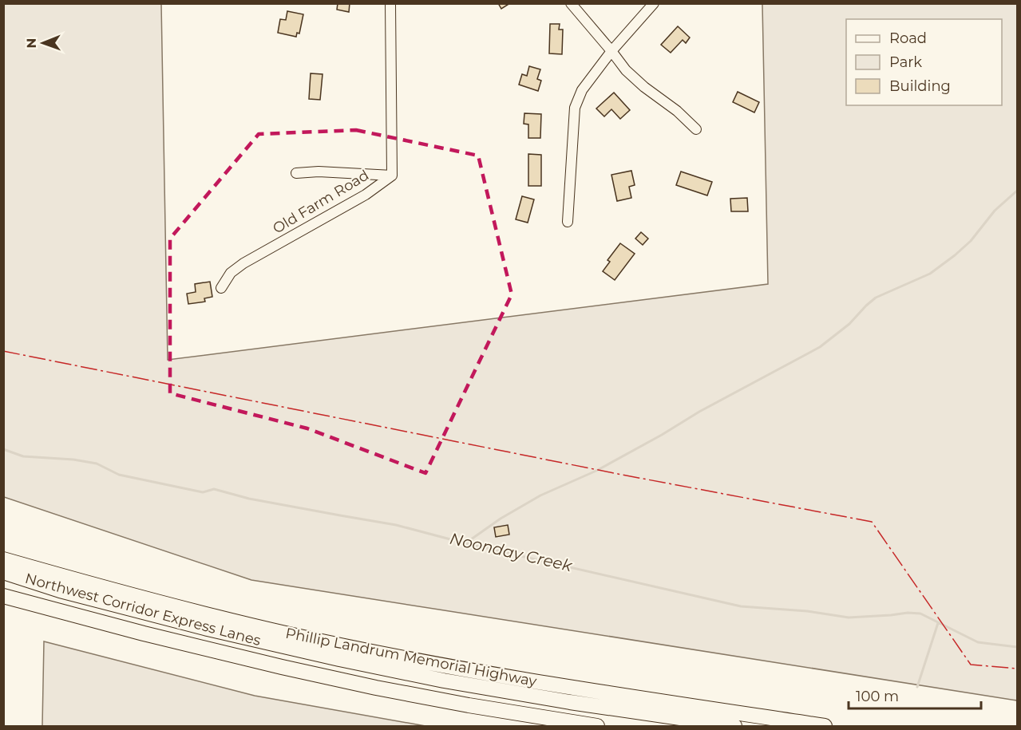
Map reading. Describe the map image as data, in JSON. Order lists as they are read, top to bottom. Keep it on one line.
{"streets":{"highway":["Northwest Corridor Express Lanes","Phillip Landrum Memorial Highway"],"street":["Old Farm Road"]},"water":["Noonday Creek"],"legend":["Road","Park","Building"],"scale_bar":"100 m","north":"left"}
